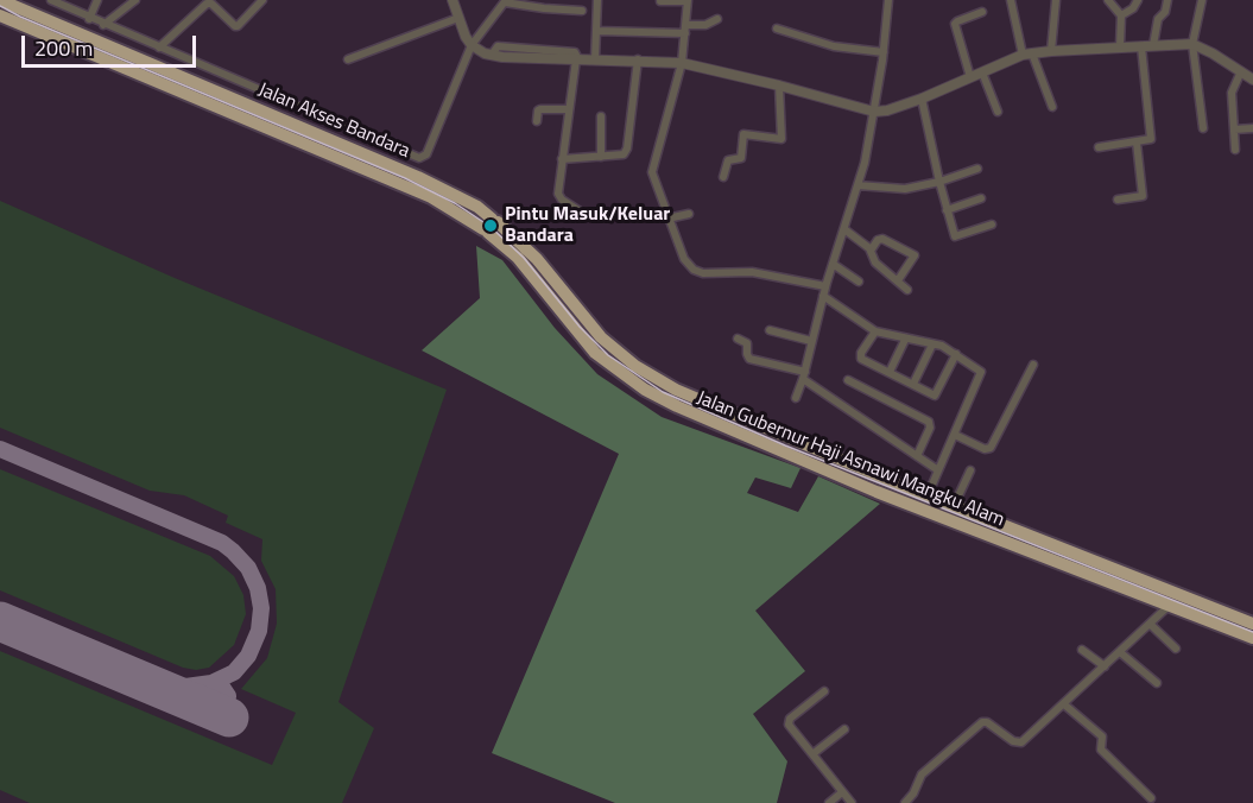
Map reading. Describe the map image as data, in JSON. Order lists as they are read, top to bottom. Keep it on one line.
{"streets":{"highway":["Jalan Akses Bandara","Jalan Gubernur Haji Asnawi Mangku Alam"]},"crossings":[["Jalan Akses Bandara","Jalan Gubernur Haji Asnawi Mangku Alam"]],"places":["Pintu Masuk/Keluar Bandara"],"scale_bar":"200 m"}
